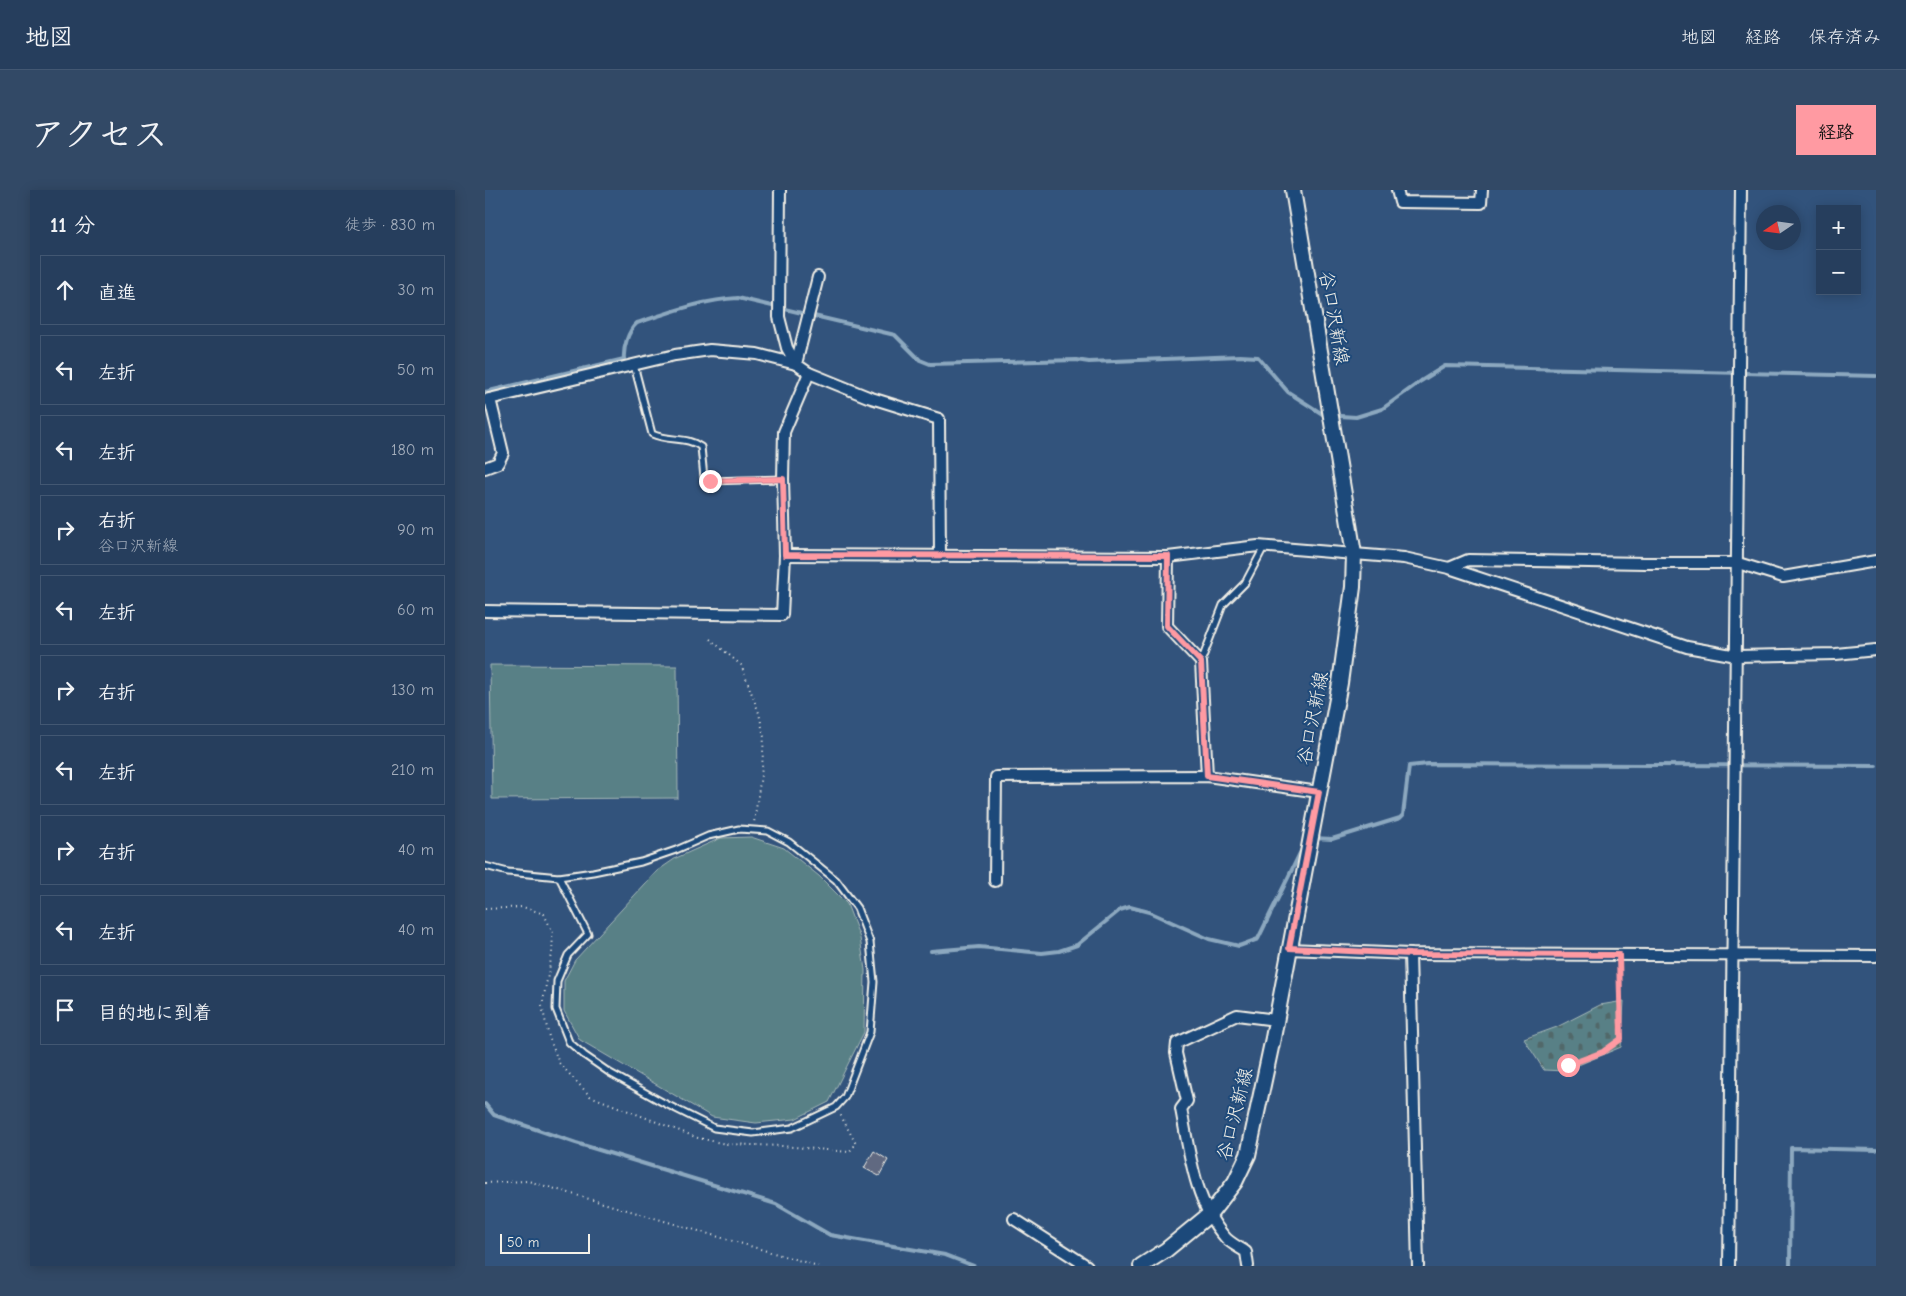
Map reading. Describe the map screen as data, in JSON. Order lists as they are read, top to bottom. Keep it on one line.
{"streets":{"main road":["谷口沢新線"]},"scale_bar":"50 m","north":"left","page":{"header":"地図","nav":["地図","経路","保存済み"],"title":"アクセス","buttons":"経路","heading":["11 分","徒歩 · 830 m"],"map_buttons":["+","−"],"list":[["直進","30 m"],["左折","50 m"],["左折","180 m"],["右折","谷口沢新線","90 m"],["左折","60 m"],["右折","130 m"],["左折","210 m"],["右折","40 m"],["左折","40 m"],"目的地に到着"],"scale":"50 m"}}
